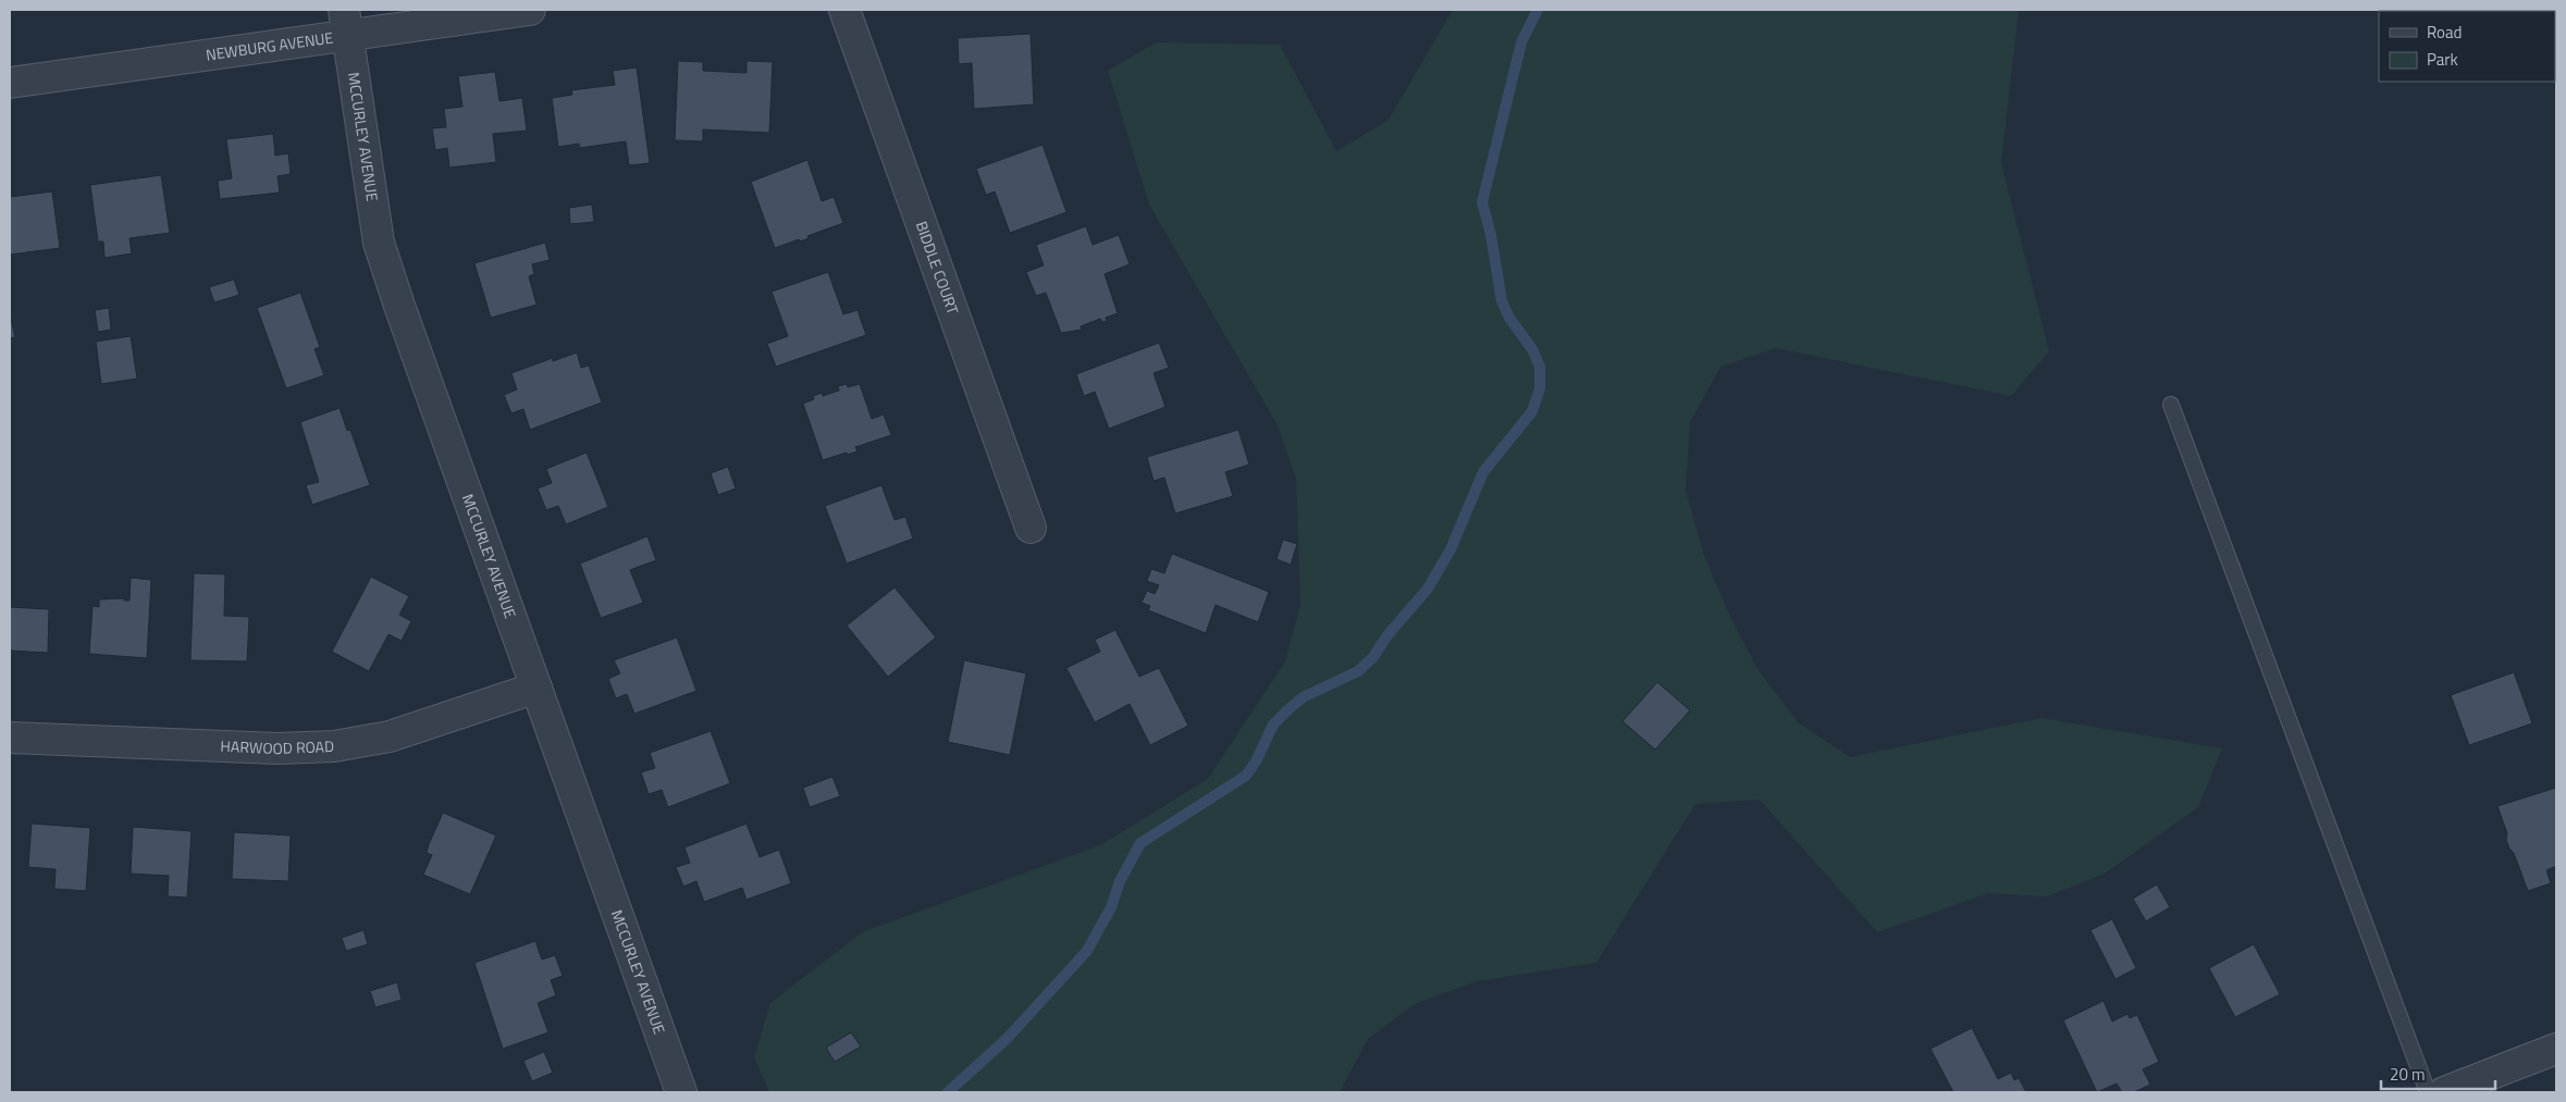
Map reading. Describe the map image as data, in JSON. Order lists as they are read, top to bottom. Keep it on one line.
{"streets":{"street":["NEWBURG AVENUE","MCCURLEY AVENUE","BIDDLE COURT","HARWOOD ROAD"]},"crossings":[["NEWBURG AVENUE","MCCURLEY AVENUE"],["MCCURLEY AVENUE","HARWOOD ROAD"]],"legend":["Road","Park"],"scale_bar":"20 m"}
